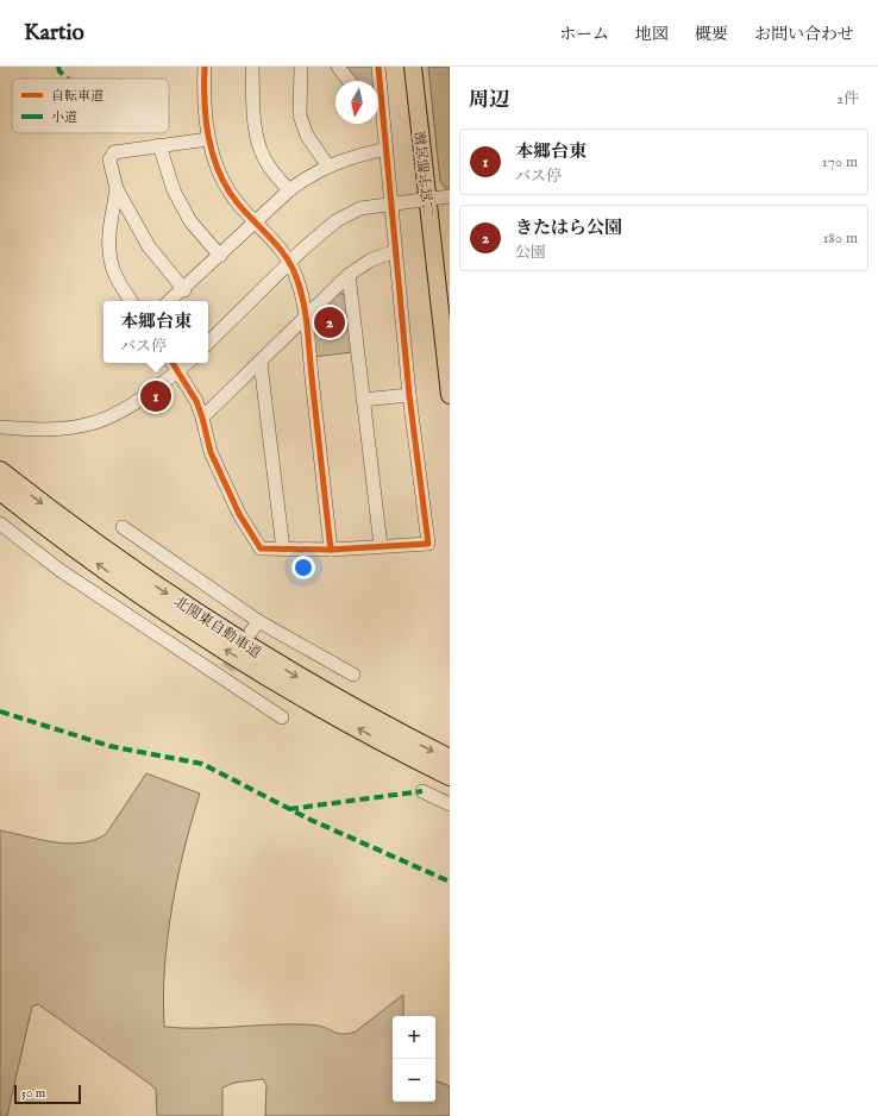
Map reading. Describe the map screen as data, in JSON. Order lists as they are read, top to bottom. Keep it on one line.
{"streets":{"highway":["北関東自動車道"],"main road":["二宮宇都宮線"]},"legend":["自転車道","小道"],"scale_bar":"50 m","north":"bottom","page":{"header":"Kartio","nav":["ホーム","地図","概要","お問い合わせ"],"heading":["周辺","2件"],"list":[{"mark":"1","name":"本郷台東","note":"バス停","value":"170 m"},{"mark":"2","name":"きたはら公園","note":"公園","value":"180 m"}],"popup":["本郷台東","バス停"],"pins":["2","1"],"map_buttons":["+","−"],"scale":"50 m"}}
